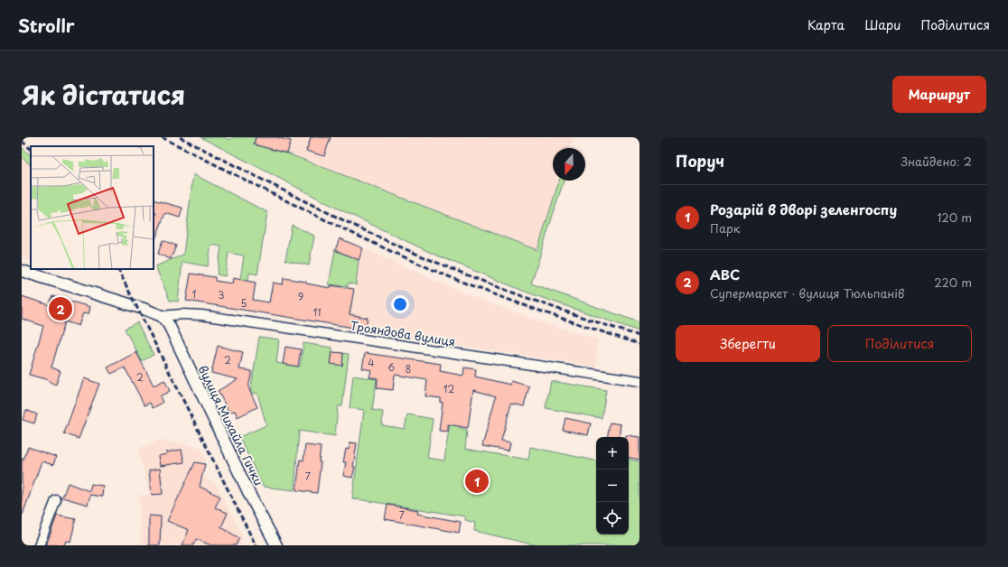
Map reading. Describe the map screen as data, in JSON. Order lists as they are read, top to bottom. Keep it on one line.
{"streets":{"street":["Трояндова вулиця","вулиця Михайла Гички"]},"crossings":[["Трояндова вулиця","вулиця Михайла Гички"]],"house_numbers":["1","3","9","5","11","2","4","6","8","2","12","7","7"],"north":"bottom","page":{"header":"Strollr","nav":["Карта","Шари","Поділитися"],"title":"Як дістатися","buttons":["Маршрут",["Зберегти","Поділитися"]],"heading":["Поруч","Знайдено: 2"],"list":[{"mark":"1","name":"Розарій в дворі зеленгоспу","note":"Парк","value":"120 m"},{"mark":"2","name":"ABC","note":"Супермаркет · вулиця Тюльпанів","value":"220 m"}],"pins":["2","1"],"map_buttons":["+","−"]}}
